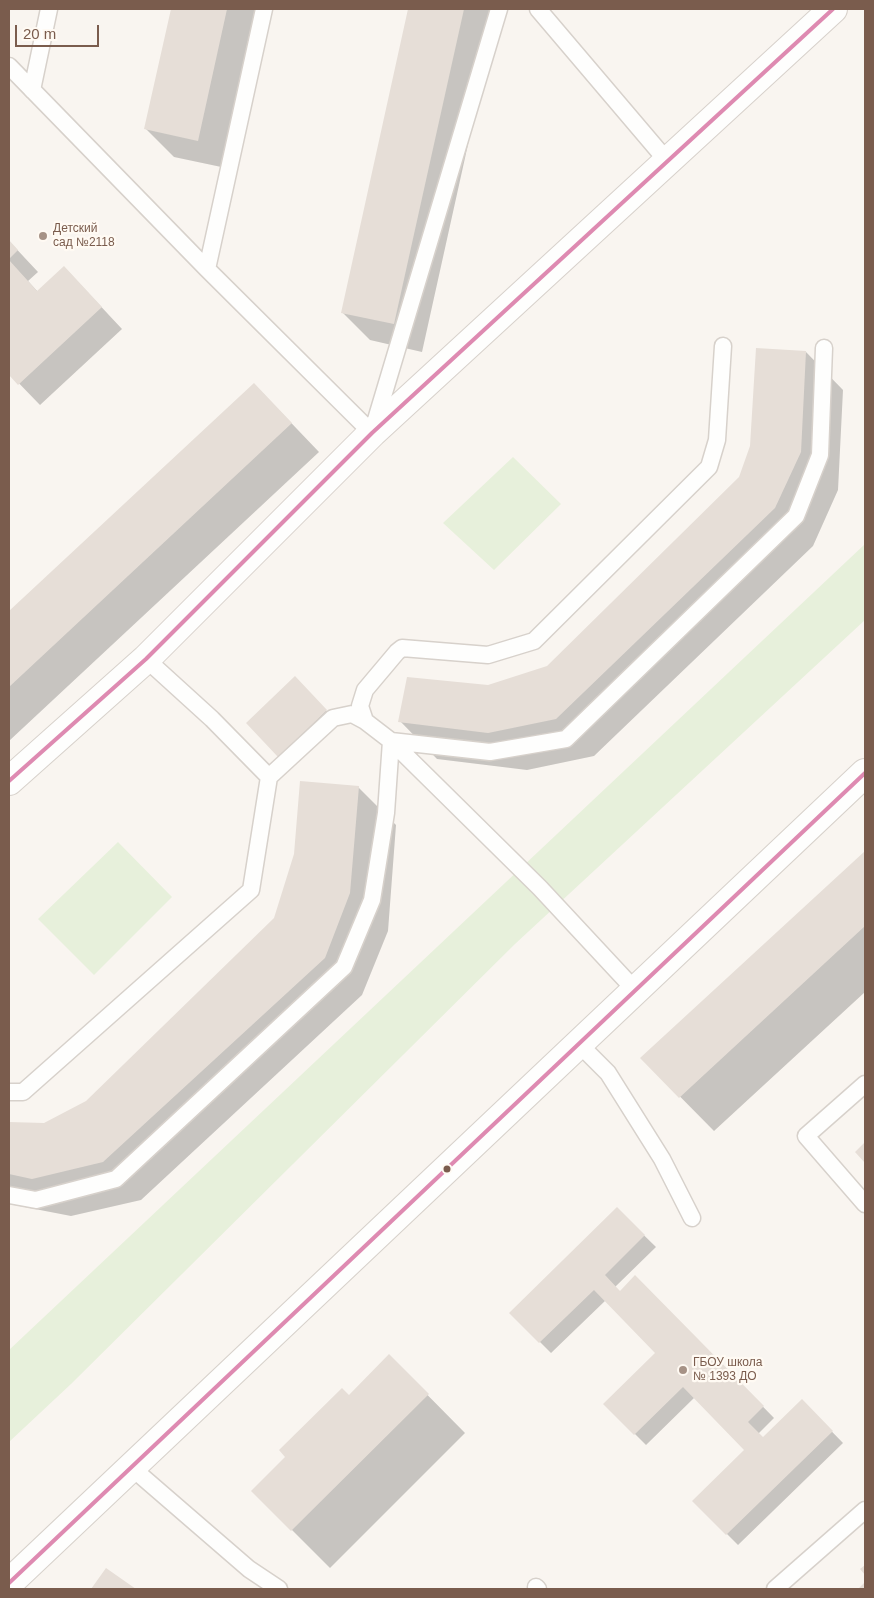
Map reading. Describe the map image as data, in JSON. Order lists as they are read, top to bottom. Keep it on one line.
{"places":["Детский сад №2118","ГБОУ школа № 1393 ДО"],"scale_bar":"20 m"}
